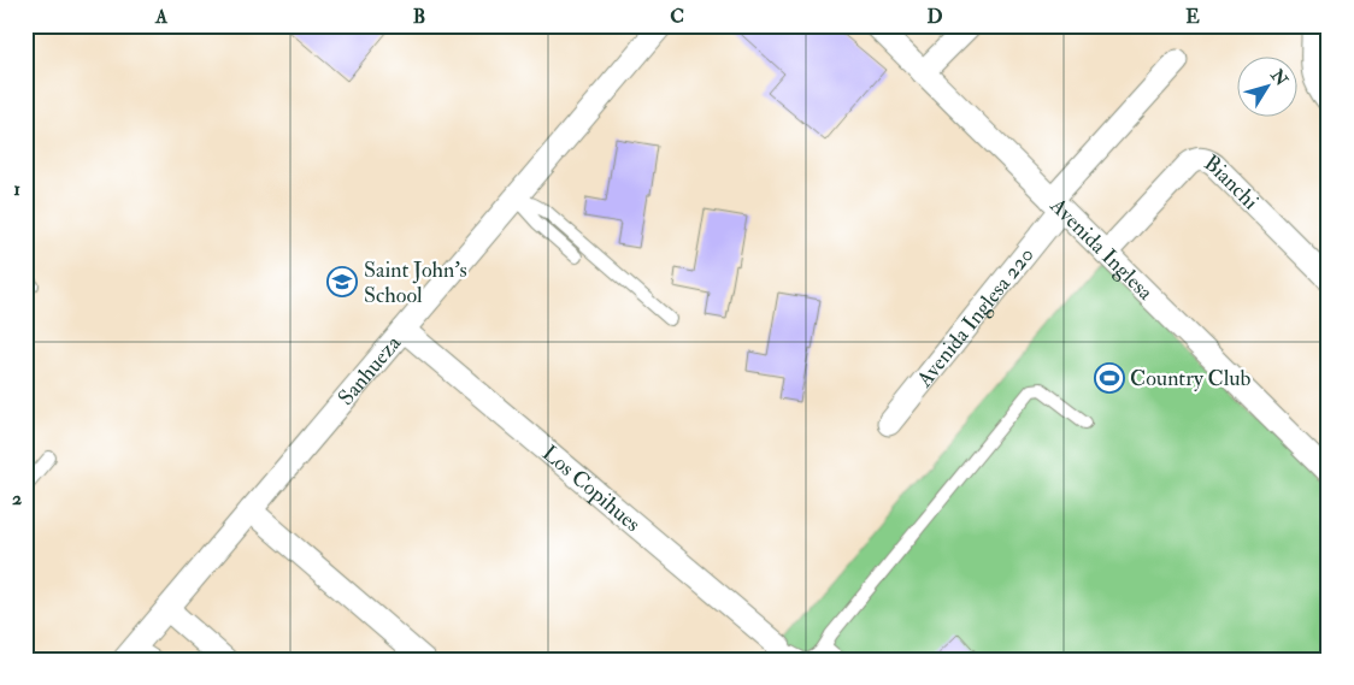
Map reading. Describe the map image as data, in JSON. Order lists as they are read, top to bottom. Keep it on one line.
{"streets":{"street":["Bianchi","Avenida Inglesa","Avenida Inglesa 220","Sanhueza","Los Copihues"]},"crossings":[["Bianchi","Avenida Inglesa"],["Avenida Inglesa","Avenida Inglesa 220"],["Sanhueza","Los Copihues"]],"places":{"school or university":["Saint John's School"],"sports":["Country Club"]},"north":"top right","grid":{"columns":["A","B","C","D","E"],"rows":["1","2"]}}
